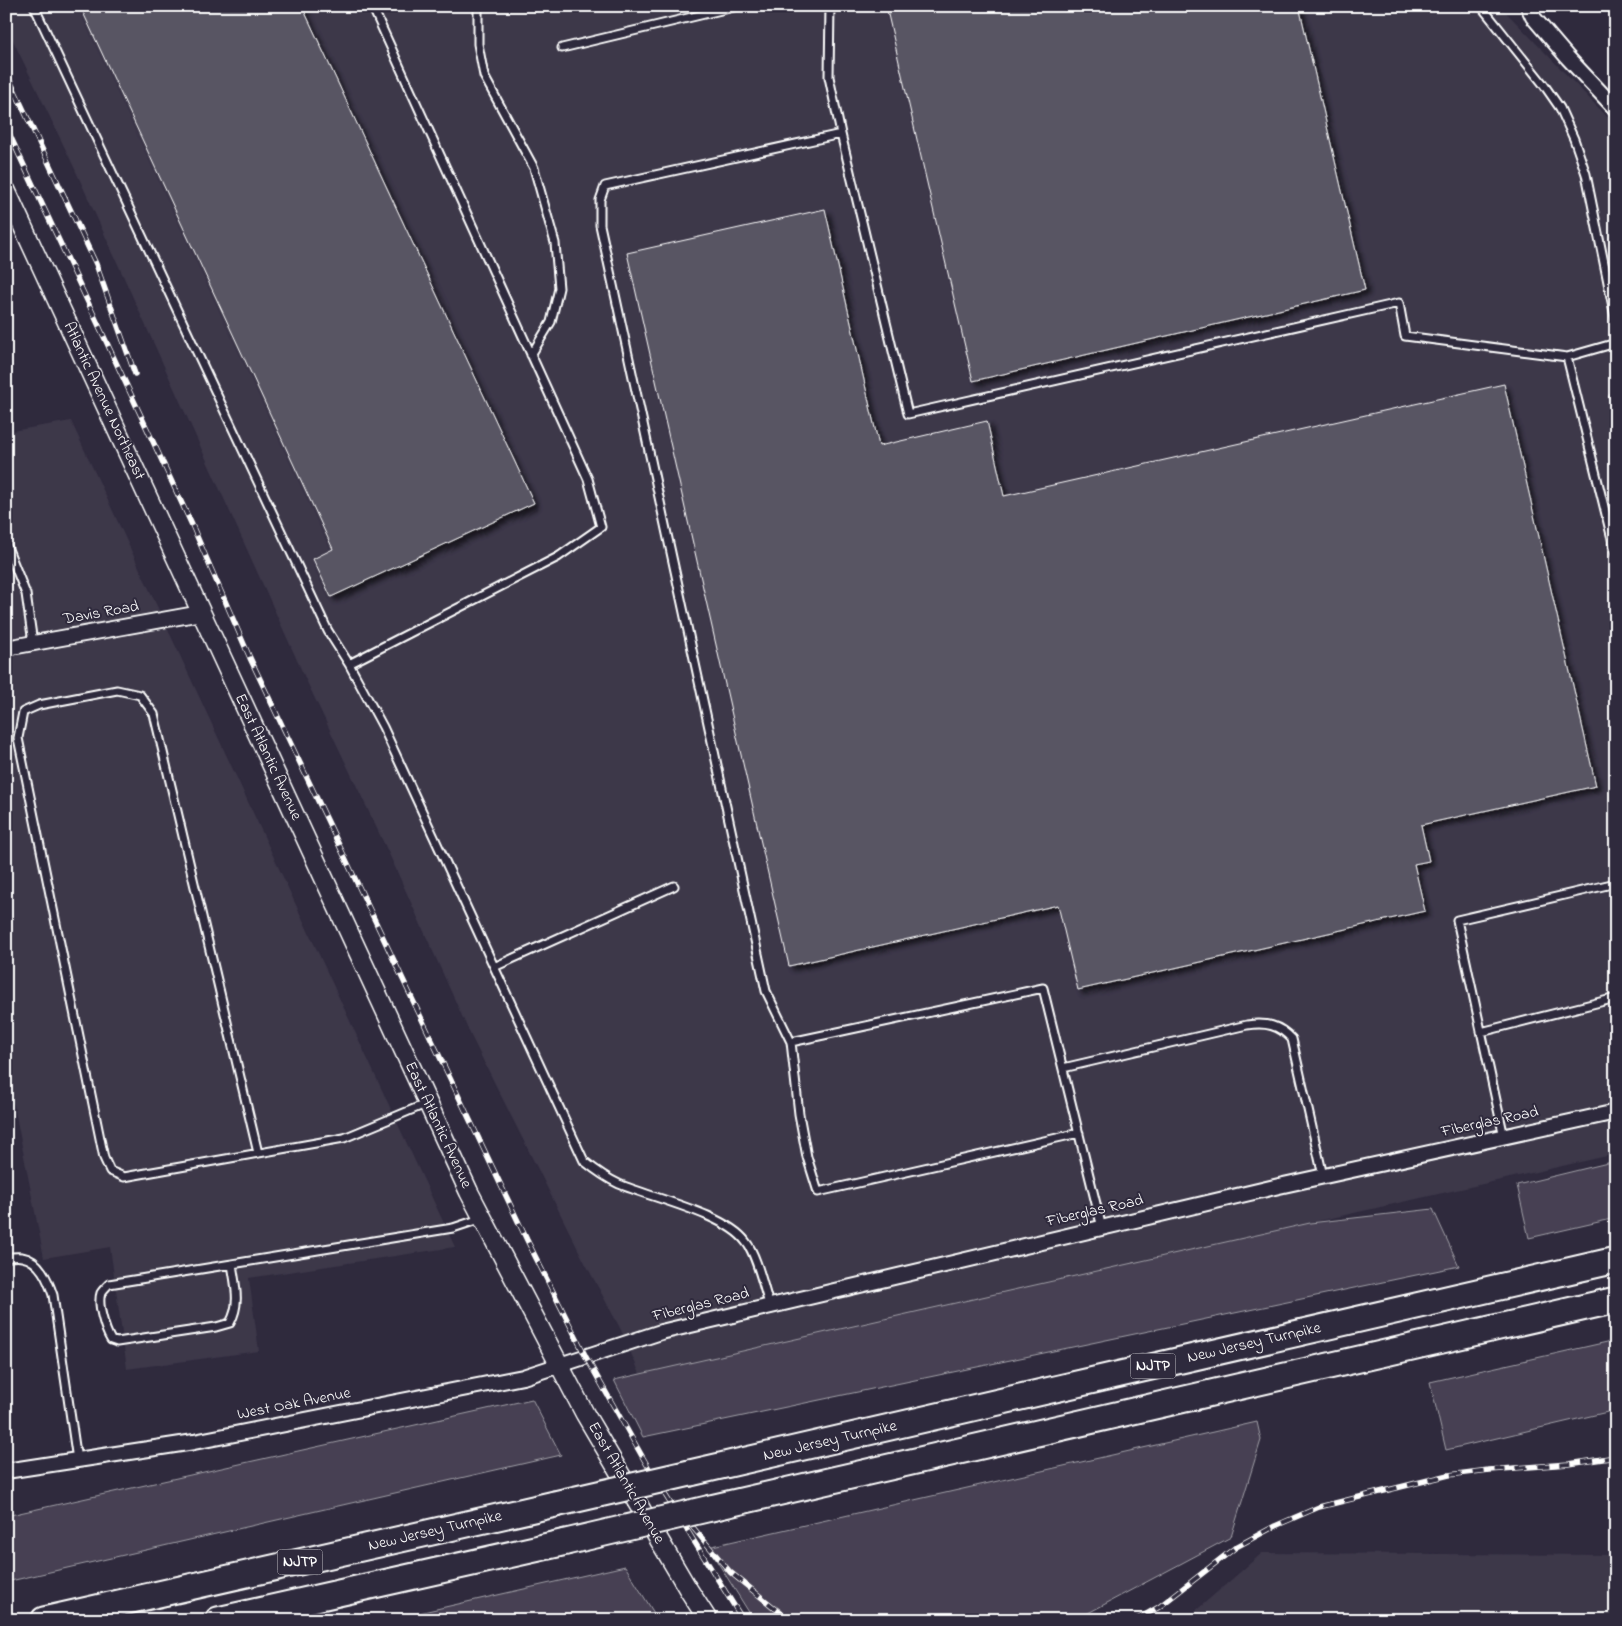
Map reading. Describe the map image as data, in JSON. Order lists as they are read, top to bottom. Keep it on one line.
{"streets":{"highway":["New Jersey Turnpike","NJTP"],"street":["Atlantic Avenue Northeast","Davis Road","East Atlantic Avenue","Fiberglas Road","West Oak Avenue"]},"crossings":[["Atlantic Avenue Northeast","Davis Road"],["Atlantic Avenue Northeast","East Atlantic Avenue"],["Davis Road","East Atlantic Avenue"],["East Atlantic Avenue","West Oak Avenue"],["Fiberglas Road","West Oak Avenue"]]}
